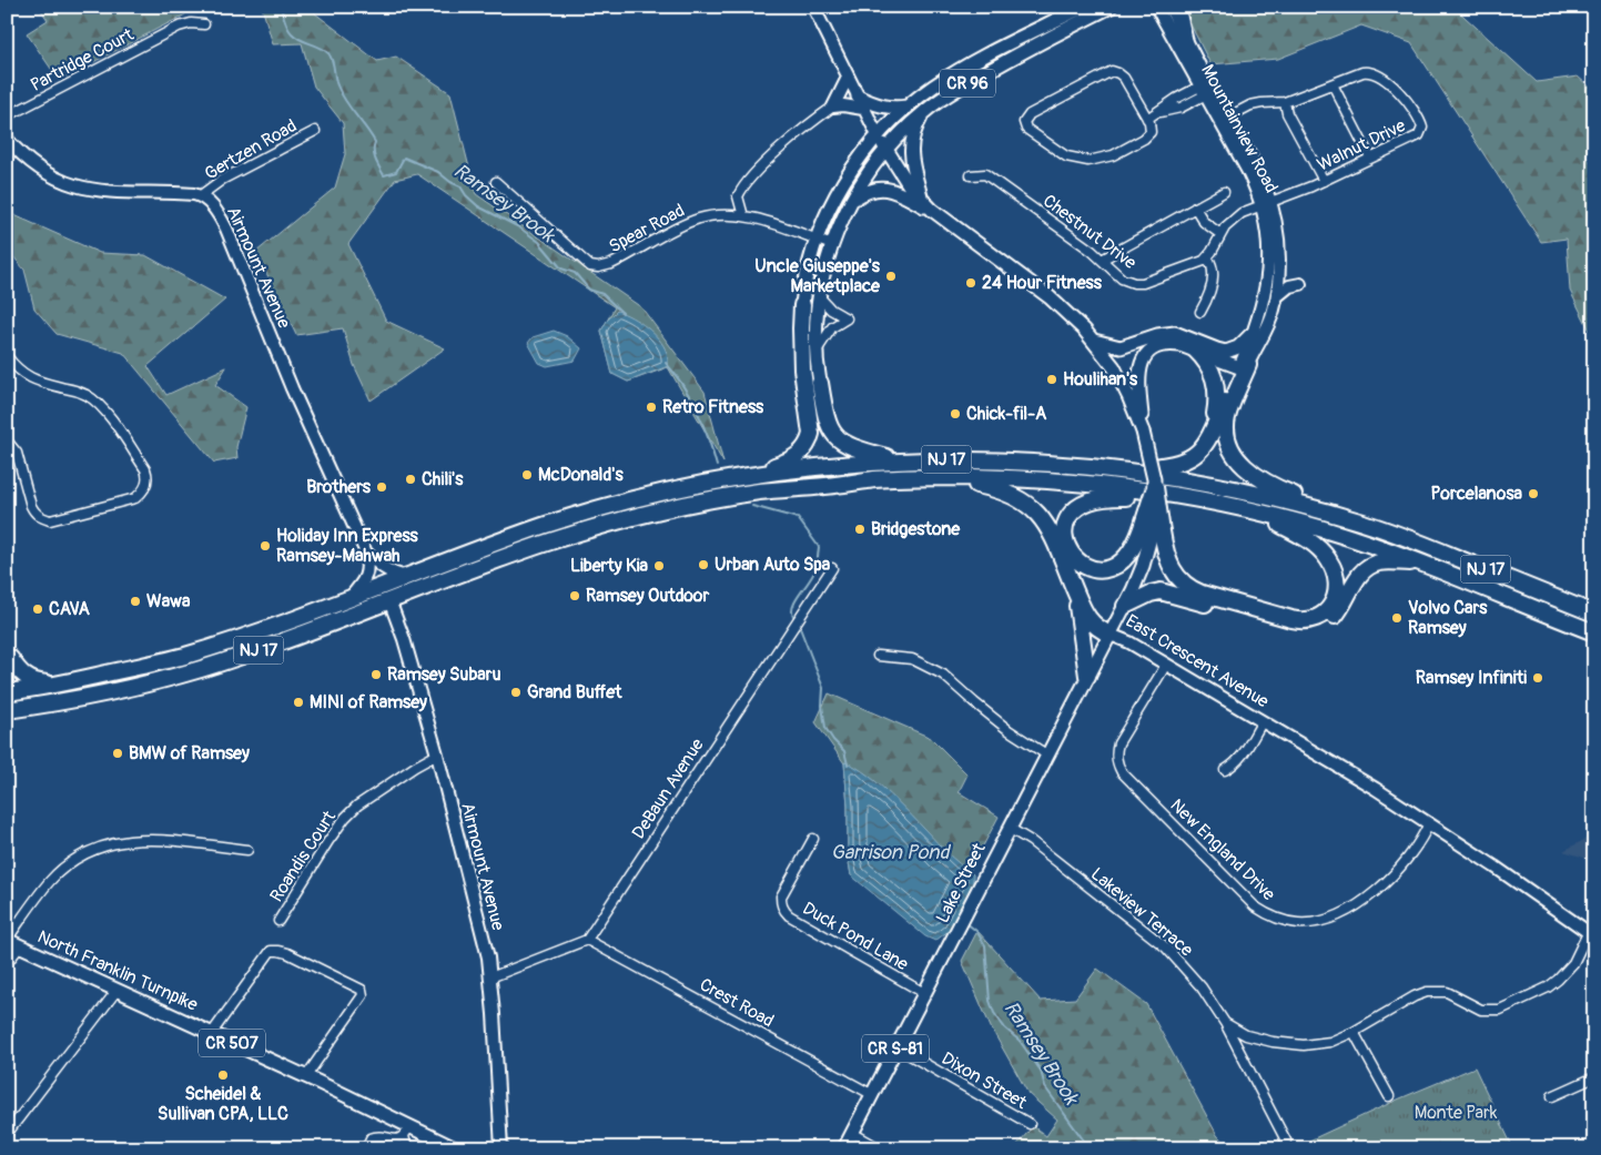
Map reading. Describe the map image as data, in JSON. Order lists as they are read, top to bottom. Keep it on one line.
{"streets":{"highway":["NJ 17"],"main road":["CR 96","East Crescent Avenue","Lake Street","North Franklin Turnpike","CR 507","CR S-81"],"street":["Partridge Court","Mountainview Road","Walnut Drive","Gertzen Road","Spear Road","Chestnut Drive","Airmount Avenue","DeBaun Avenue","New England Drive","Roandis Court","Lakeview Terrace","Duck Pond Lane","Crest Road","Dixon Street"]},"crossings":[["Mountainview Road","Walnut Drive"],["Gertzen Road","Airmount Avenue"],["Airmount Avenue","NJ 17"],["Airmount Avenue","Roandis Court"],["East Crescent Avenue","New England Drive"],["East Crescent Avenue","Lake Street"],["East Crescent Avenue","Lakeview Terrace"],["DeBaun Avenue","Crest Road"],["Lake Street","Lakeview Terrace"],["Lake Street","Duck Pond Lane"],["Lake Street","Crest Road"],["Lake Street","Dixon Street"]],"water":["Ramsey Brook","Garrison Pond"],"parks":["Monte Park"],"places":["Uncle Giuseppe's Marketplace","24 Hour Fitness","Houlihan's","Retro Fitness","Chick-fil-A","McDonald's","Chili's","Brothers","Porcelanosa","Bridgestone","Holiday Inn Express Ramsey-Mahwah","Urban Auto Spa","Liberty Kia","Ramsey Outdoor","Wawa","CAVA","Volvo Cars Ramsey","Ramsey Subaru","Ramsey Infiniti","Grand Buffet","MINI of Ramsey","BMW of Ramsey","Scheidel & Sullivan CPA, LLC"]}
